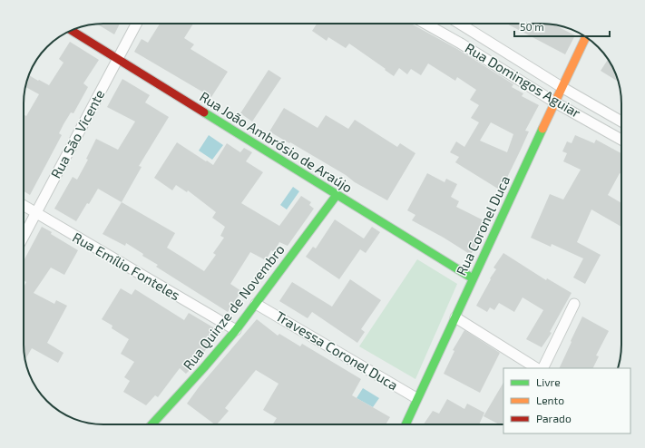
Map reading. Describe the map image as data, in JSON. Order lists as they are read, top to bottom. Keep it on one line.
{"streets":{"street":["Rua Domingos Aguiar","Rua São Vicente","Rua João Ambrósio de Araújo","Rua Coronel Duca","Rua Emílio Fonteles","Rua Quinze de Novembro","Travessa Coronel Duca"]},"crossings":[["Rua Domingos Aguiar","Rua Coronel Duca"],["Rua São Vicente","Rua João Ambrósio de Araújo"],["Rua São Vicente","Rua Emílio Fonteles"],["Rua João Ambrósio de Araújo","Rua Coronel Duca"],["Rua João Ambrósio de Araújo","Rua Quinze de Novembro"],["Rua Coronel Duca","Travessa Coronel Duca"],["Rua Emílio Fonteles","Rua Quinze de Novembro"],["Rua Quinze de Novembro","Travessa Coronel Duca"]],"legend":["Livre","Lento","Parado"],"scale_bar":"50 m"}
